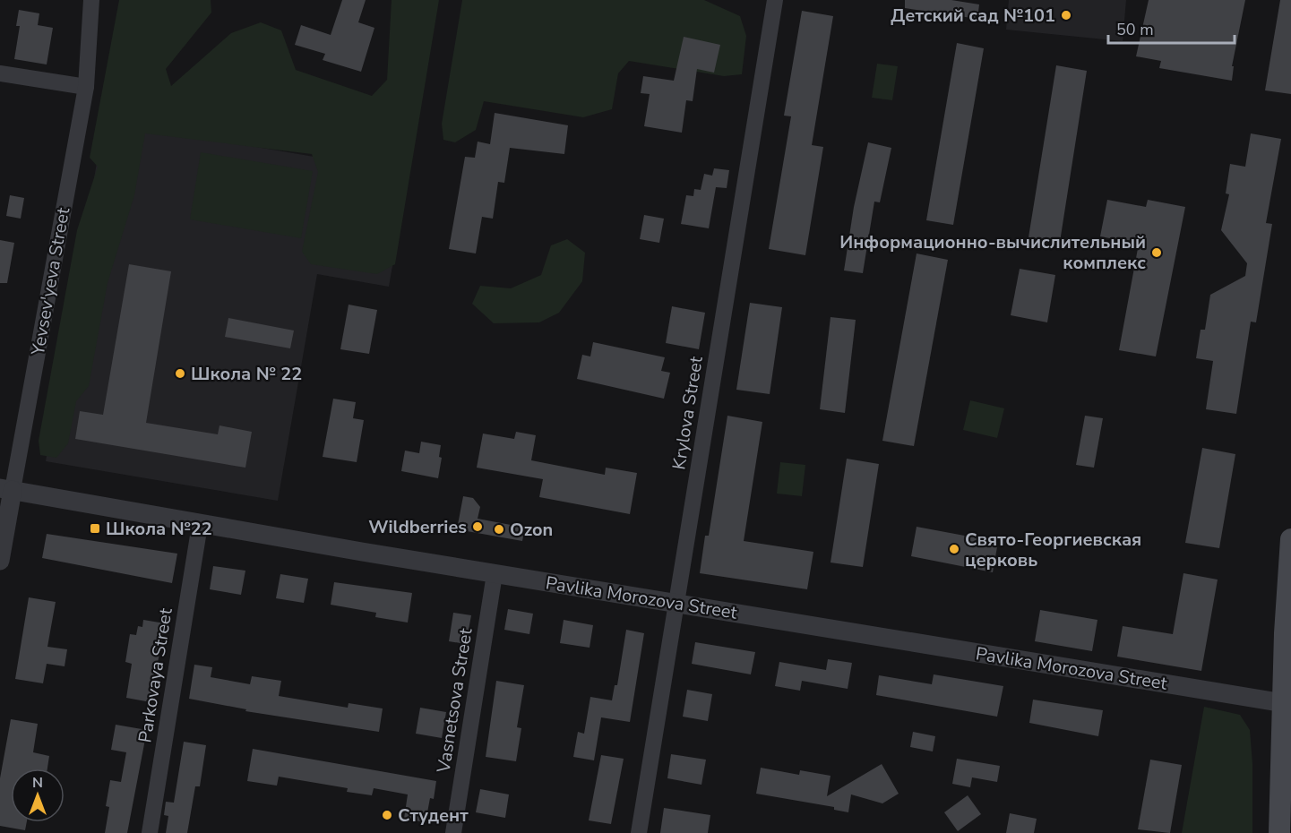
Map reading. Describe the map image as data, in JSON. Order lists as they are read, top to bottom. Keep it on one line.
{"streets":{"street":["Yevsev'yeva Street","Krylova Street","Pavlika Morozova Street","Parkovaya Street","Vasnetsova Street"]},"crossings":[["Yevsev'yeva Street","Pavlika Morozova Street"],["Krylova Street","Pavlika Morozova Street"],["Pavlika Morozova Street","Parkovaya Street"],["Pavlika Morozova Street","Vasnetsova Street"]],"places":{"other":["Детский сад №101","Информационно-вычислительный комплекс","Школа № 22","Wildberries","Ozon","Свято-Георгиевская церковь","Студент"],"transit":["Школа №22"]},"scale_bar":"50 m","north":"top"}
